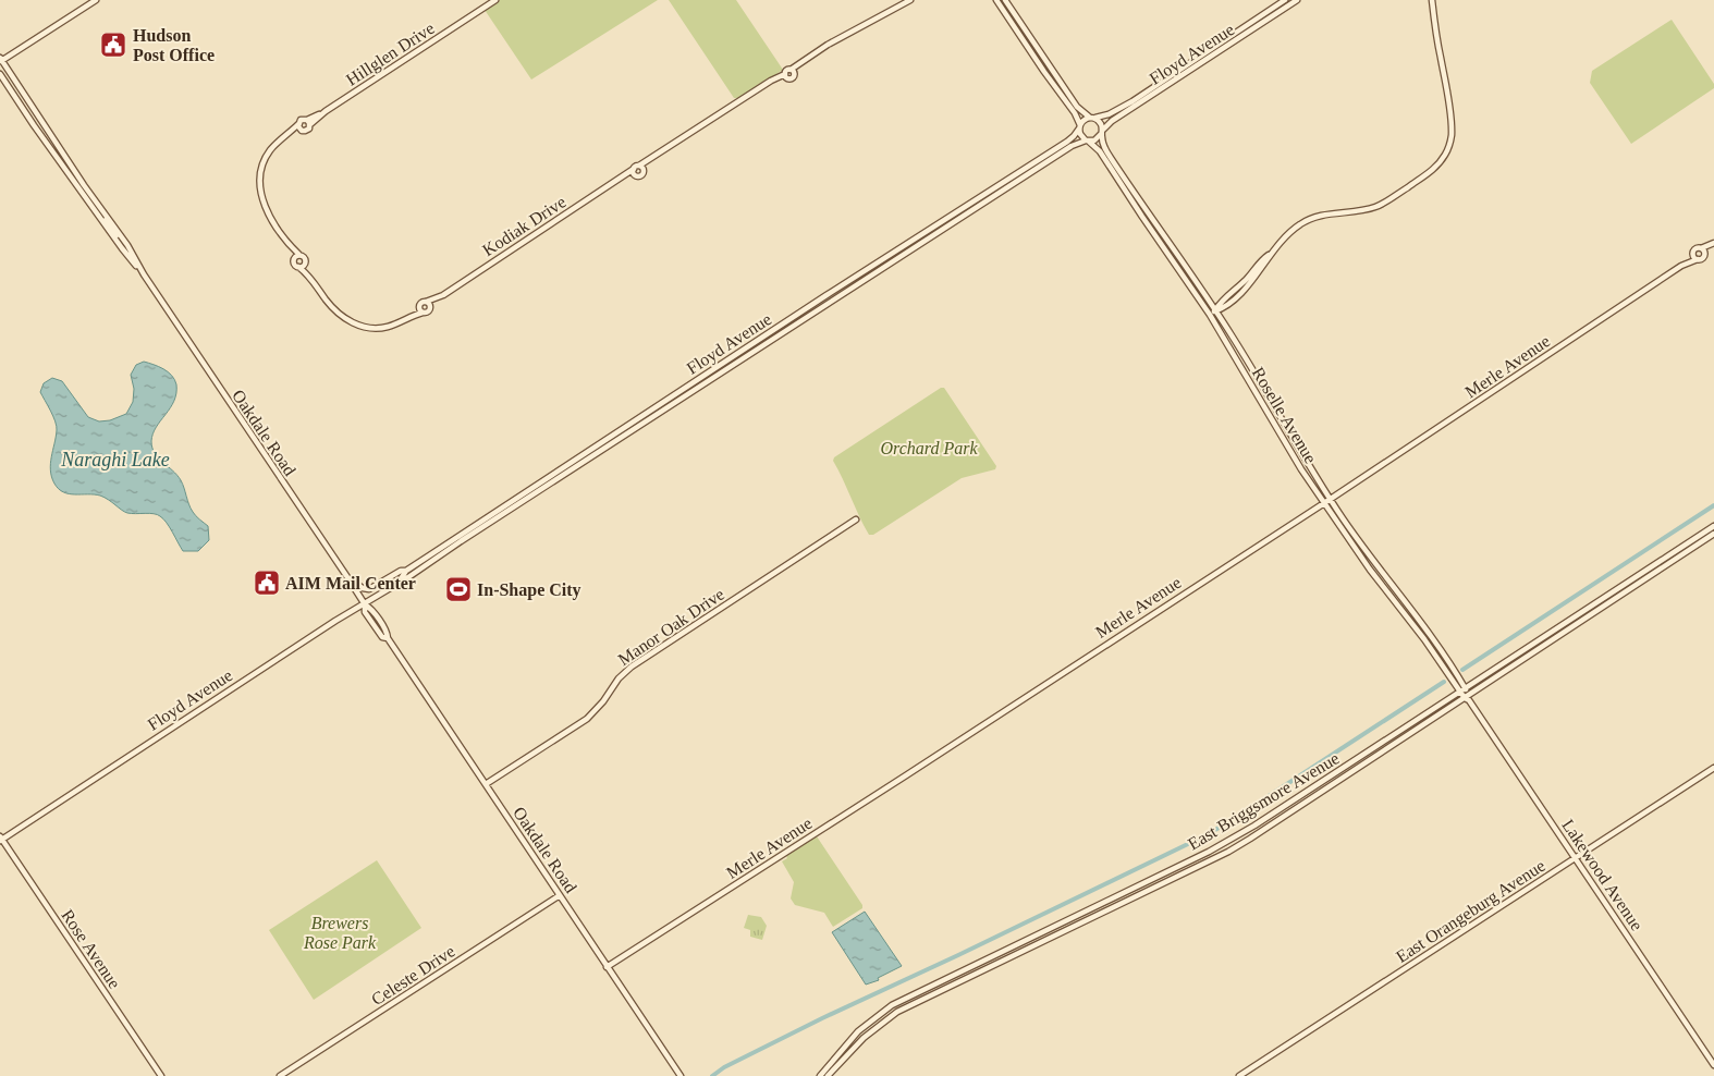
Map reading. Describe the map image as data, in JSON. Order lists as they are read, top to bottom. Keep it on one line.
{"streets":{"street":["Hillglen Drive","Floyd Avenue","Kodiak Drive","Merle Avenue","Roselle Avenue","Oakdale Road","Manor Oak Drive","East Briggsmore Avenue","Lakewood Avenue","East Orangeburg Avenue","Rose Avenue","Celeste Drive"]},"crossings":[["Floyd Avenue","Roselle Avenue"],["Floyd Avenue","Oakdale Road"],["Floyd Avenue","Rose Avenue"],["Merle Avenue","Roselle Avenue"],["Merle Avenue","Oakdale Road"],["Roselle Avenue","East Briggsmore Avenue"],["Roselle Avenue","Lakewood Avenue"],["Oakdale Road","Manor Oak Drive"],["Oakdale Road","Celeste Drive"],["East Briggsmore Avenue","Lakewood Avenue"],["Lakewood Avenue","East Orangeburg Avenue"]],"water":["Naraghi Lake"],"parks":["Orchard Park","Brewers Rose Park"],"places":{"public building":["Hudson Post Office","AIM Mail Center"],"sports":["In-Shape City"]}}
